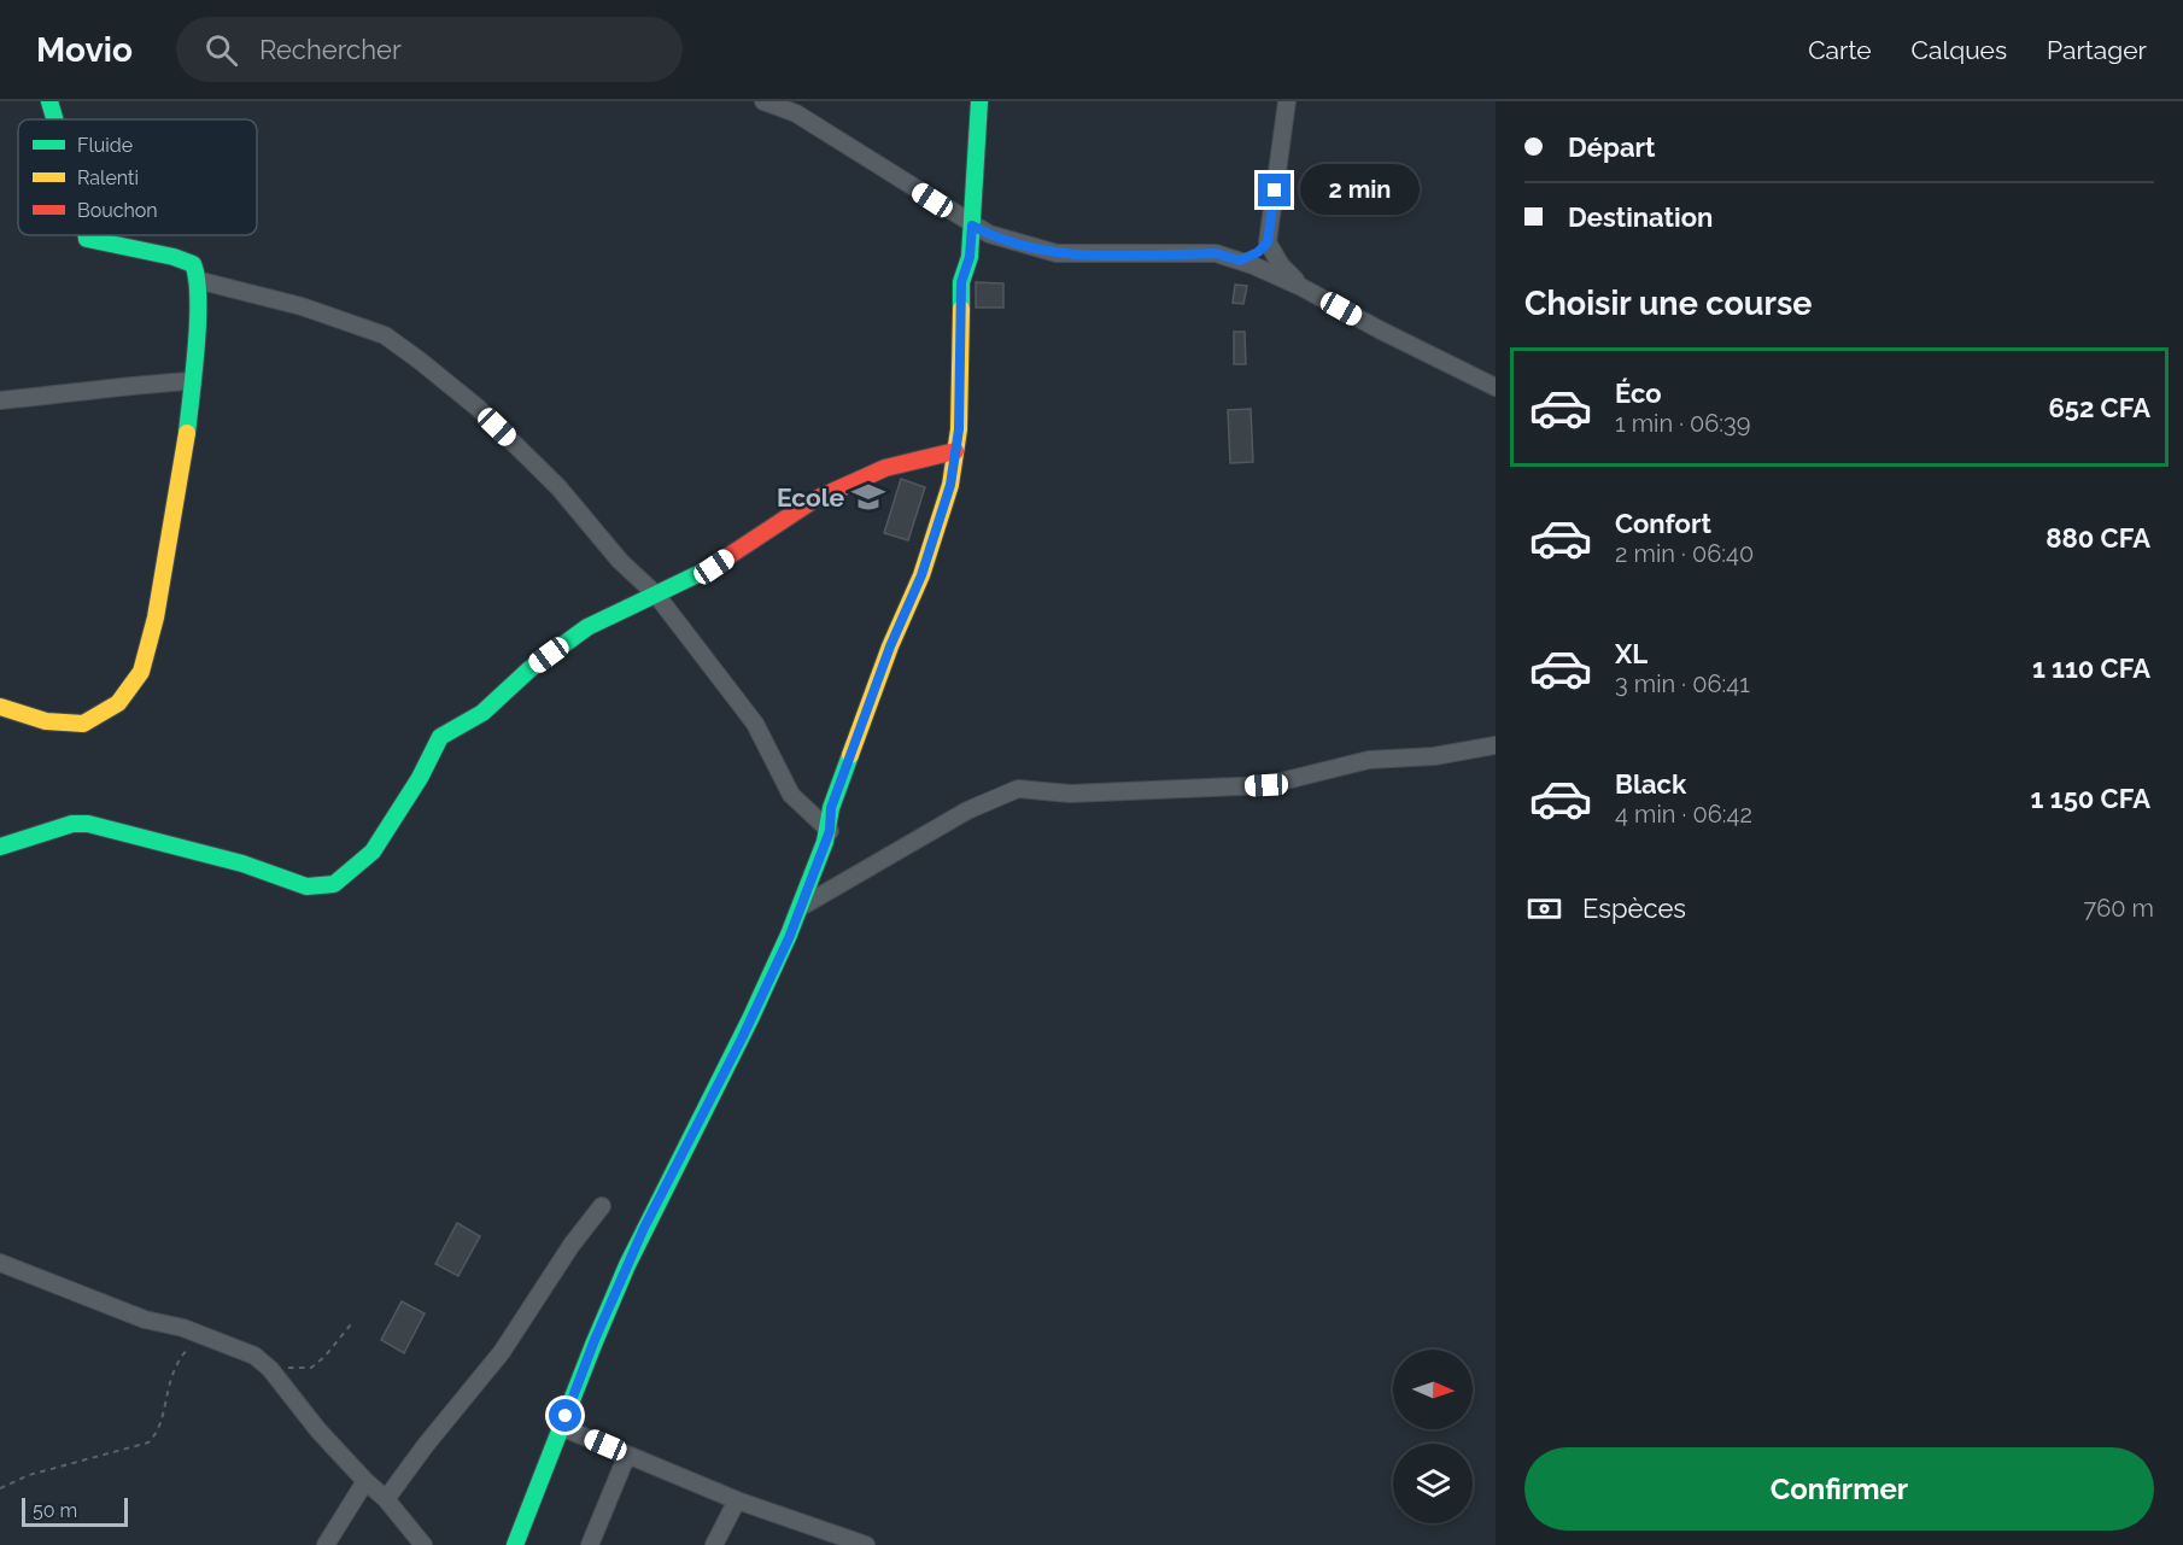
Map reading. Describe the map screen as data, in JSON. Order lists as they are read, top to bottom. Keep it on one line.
{"places":{"school or university":["Ecole"]},"legend":["Fluide","Ralenti","Bouchon"],"scale_bar":"50 m","north":"right","page":{"header":"Movio","search":"Rechercher","nav":["Carte","Calques","Partager"],"banner":["Départ","Destination"],"bubble":"2 min","heading":"Choisir une course","list":[{"name":"Éco","note":"1 min · 06:39","value":"652 CFA"},{"name":"Confort","note":"2 min · 06:40","value":"880 CFA"},{"name":"XL","note":"3 min · 06:41","value":"1 110 CFA"},{"name":"Black","note":"4 min · 06:42","value":"1 150 CFA"}],"pay":["Espèces","760 m"],"buttons":"Confirmer","scale":"50 m"}}
